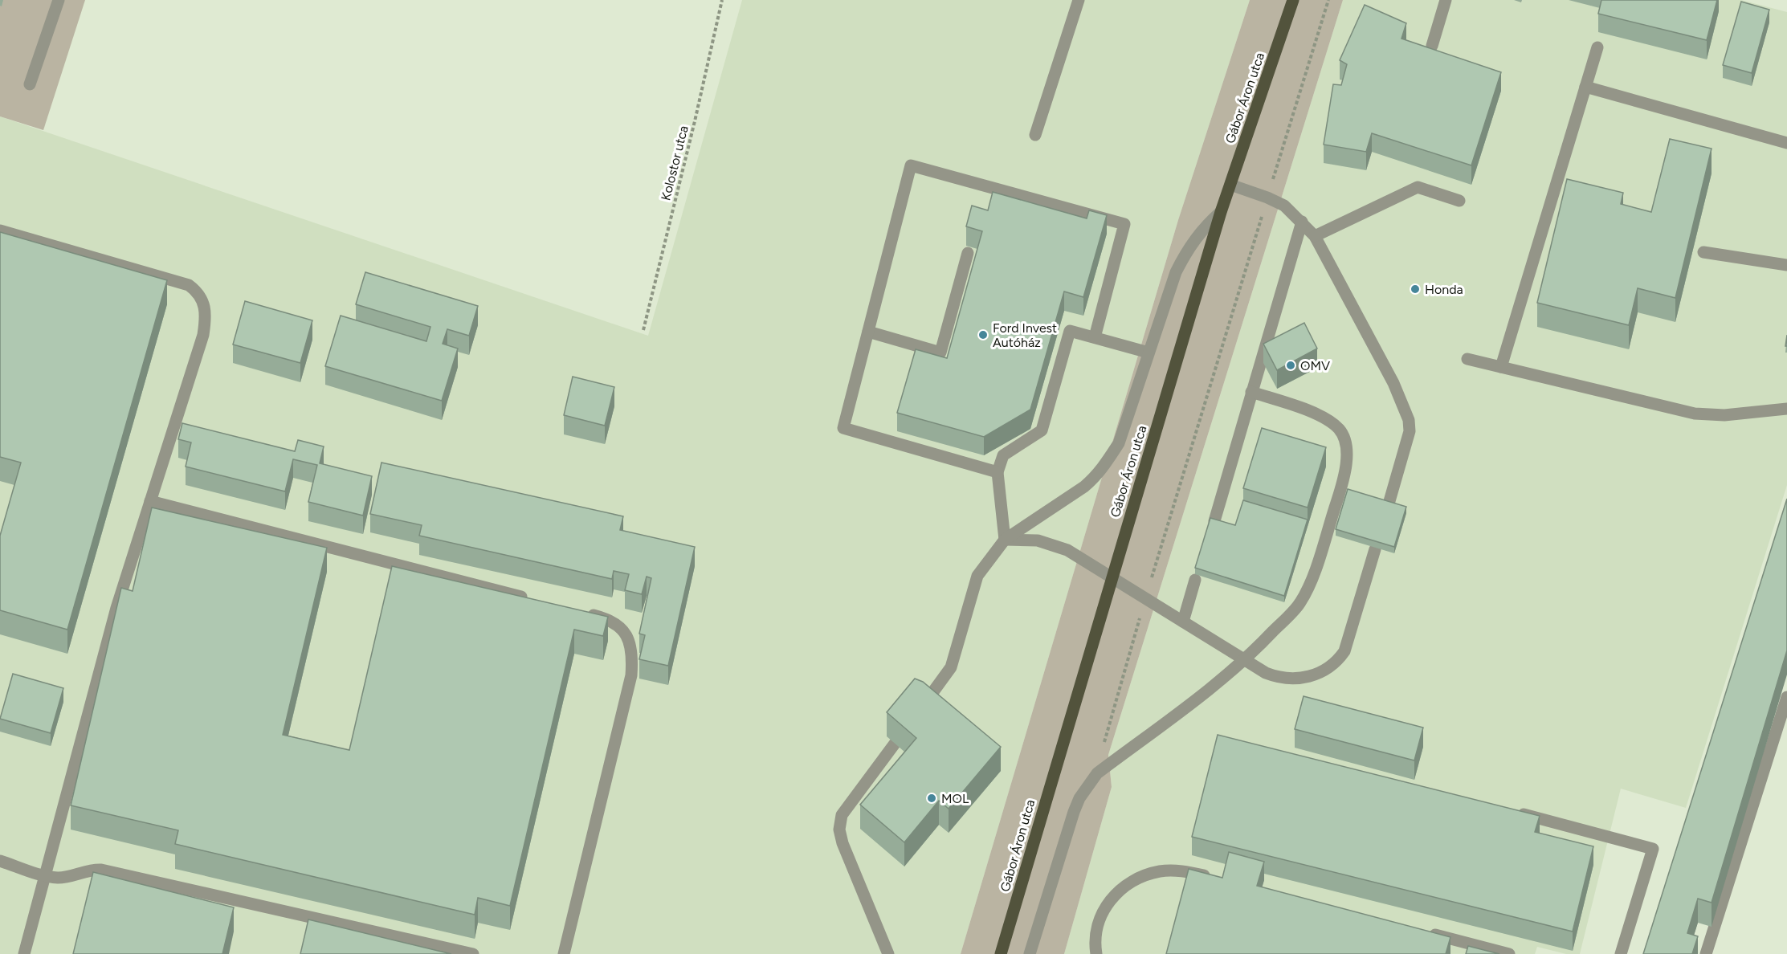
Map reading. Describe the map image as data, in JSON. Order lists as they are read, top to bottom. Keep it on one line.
{"streets":{"main road":["Gábor Áron utca"],"path":["Kolostor utca"]},"places":["Honda","Ford Invest Autóház","OMV","MOL"]}
